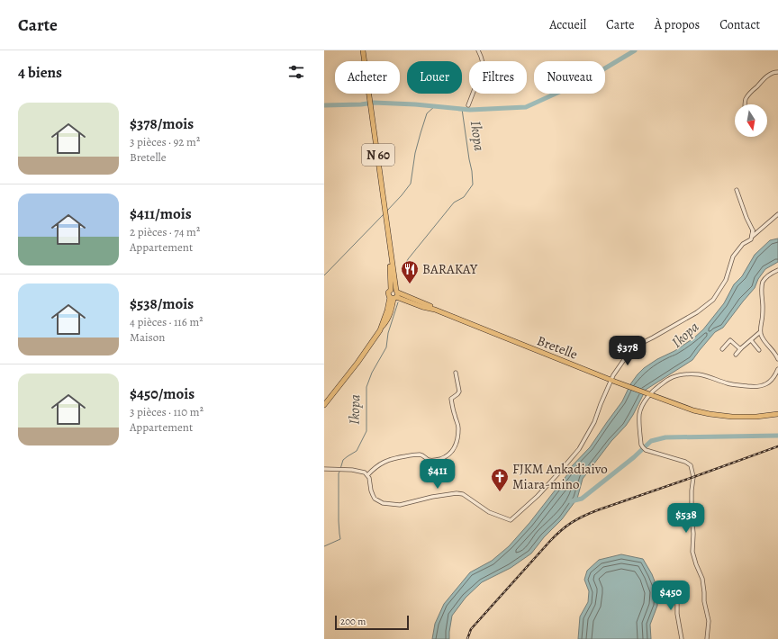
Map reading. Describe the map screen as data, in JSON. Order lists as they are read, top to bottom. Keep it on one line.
{"streets":{"main road":["N 60","Bretelle"]},"water":["Ikopa"],"places":{"restaurant":["BARAKAY"],"church":["FJKM Ankadiaivo Miara-mino"]},"scale_bar":"200 m","north":"bottom","page":{"header":"Carte","nav":["Accueil","Carte","À propos","Contact"],"heading":"4 biens","chip":["Acheter","Louer","Filtres","Nouveau"],"list":[{"name":"$378/mois","note":"3 pièces · 92 m² · Bretelle"},{"name":"$411/mois","note":"2 pièces · 74 m² · Appartement"},{"name":"$538/mois","note":"4 pièces · 116 m² · Maison"},{"name":"$450/mois","note":"3 pièces · 110 m² · Appartement"}],"price":["$378","$411","$538","$450"],"scale":"200 m"}}
